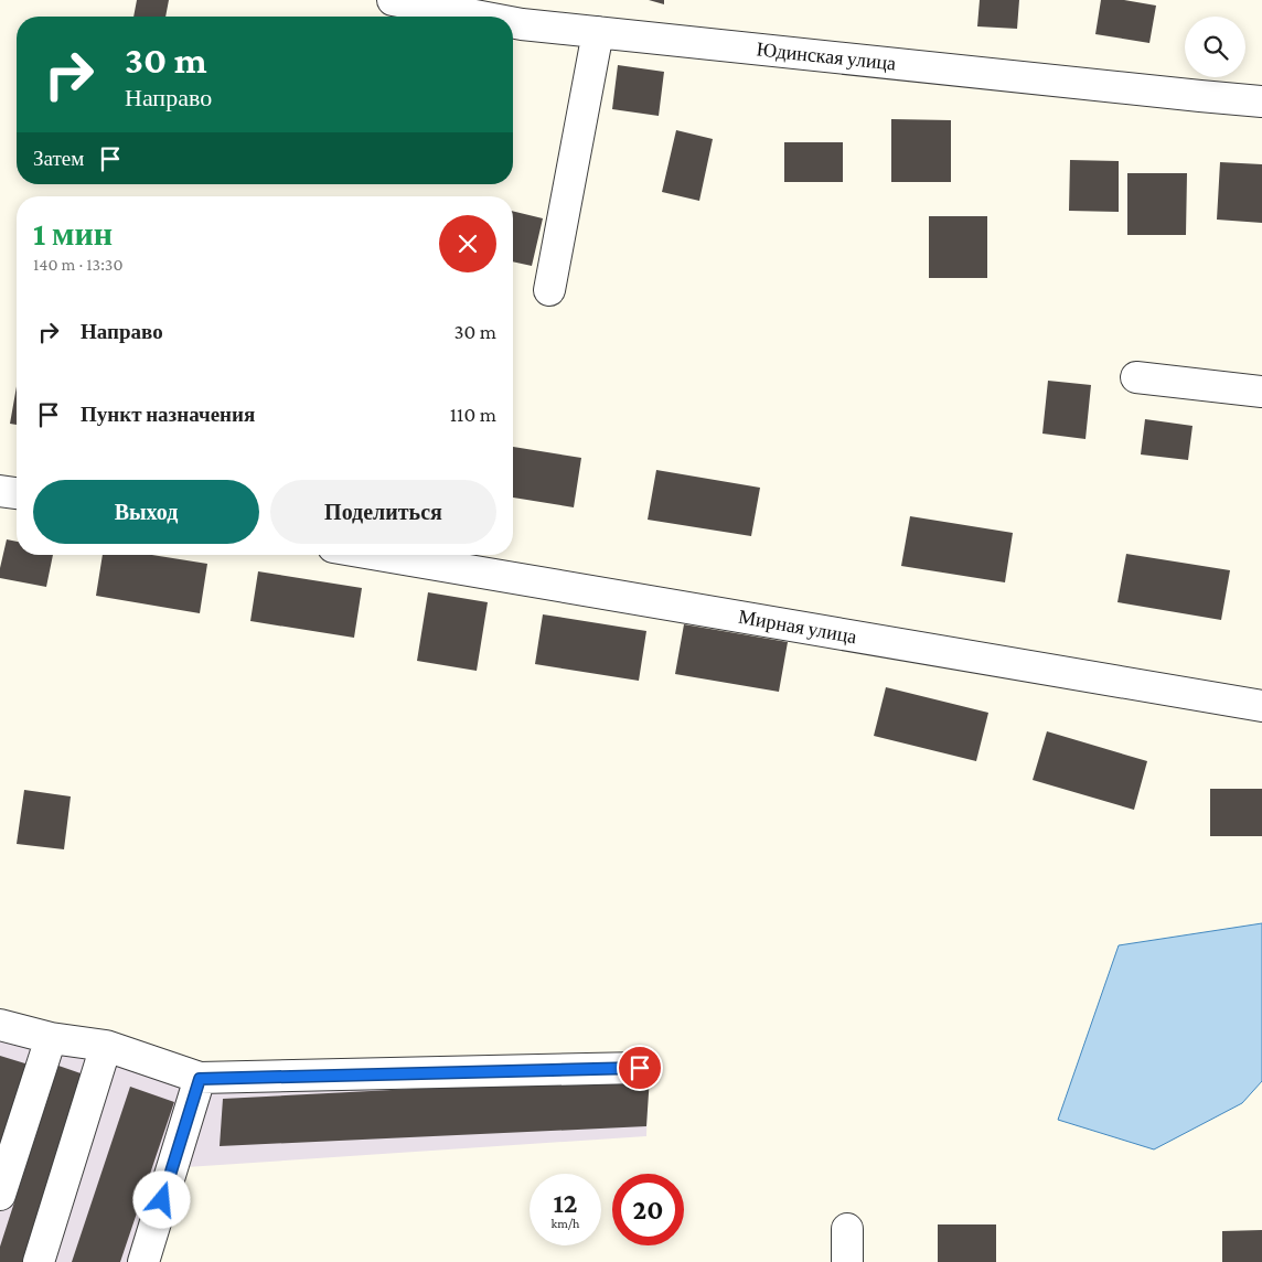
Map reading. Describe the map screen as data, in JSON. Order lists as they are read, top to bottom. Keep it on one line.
{"streets":{"street":["Юдинская улица","Мирная улица"]},"page":{"turn":["30 m","Направо"],"then":"Затем","heading":["1 мин","140 m · 13:30"],"list":[{"name":"Направо","value":"30 m"},{"name":"Пункт назначения","value":"110 m"}],"buttons":["Выход","Поделиться"],"speed":"12 km/h","limit":"20"}}
